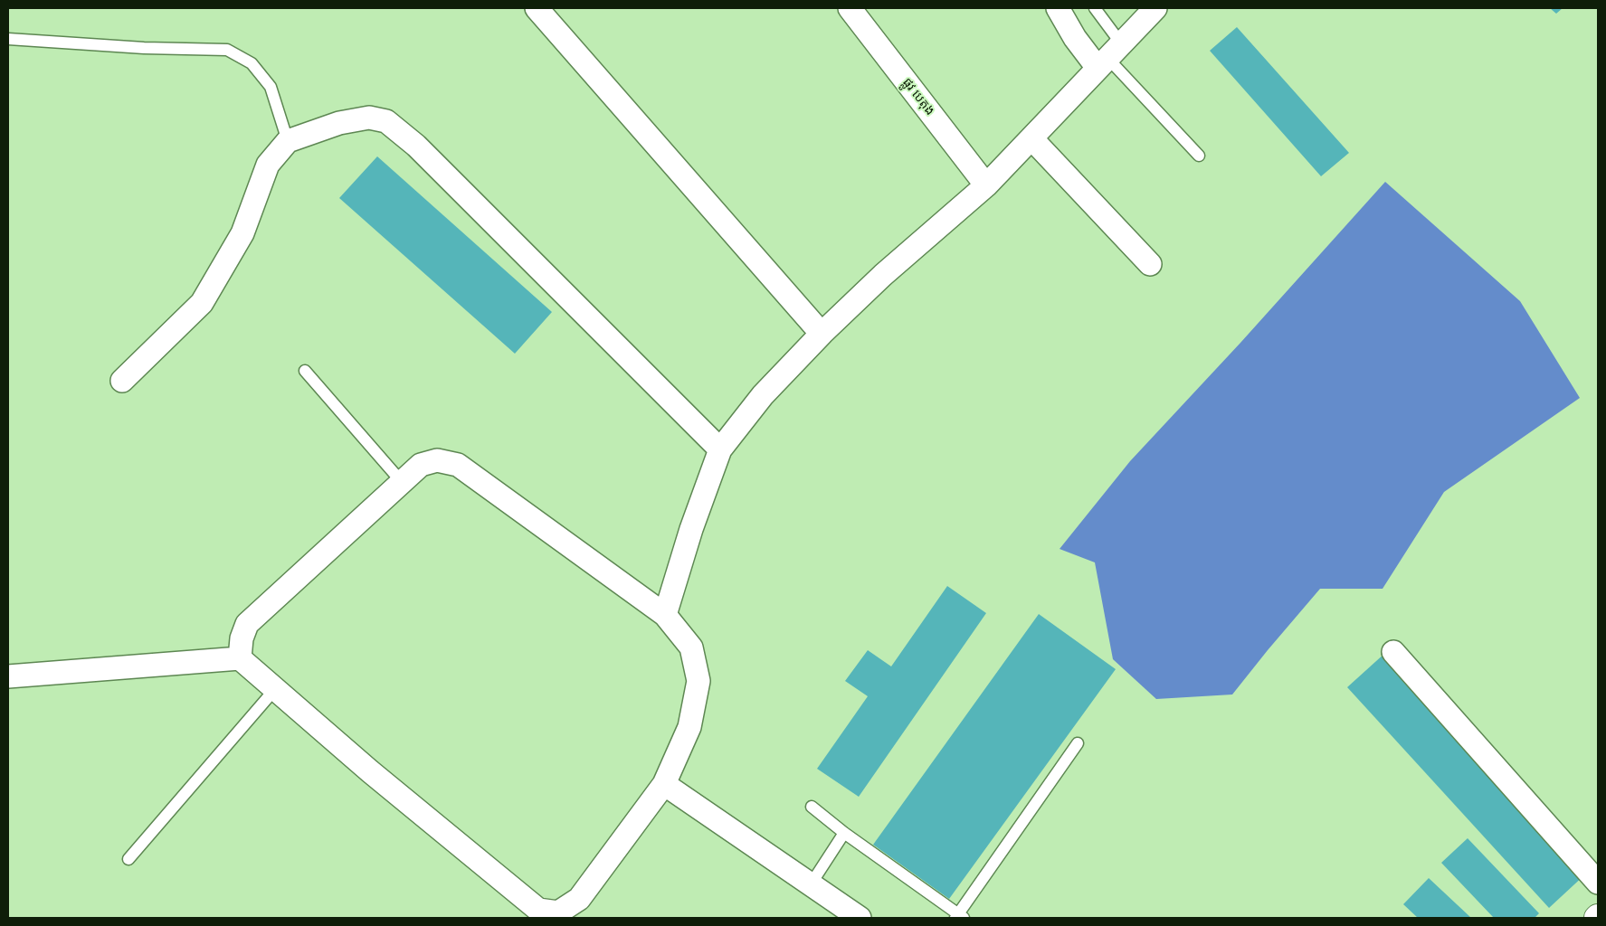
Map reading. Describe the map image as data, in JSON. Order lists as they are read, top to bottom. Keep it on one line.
{"streets":{"street":["ផ្លូវ បេតុង"]}}
